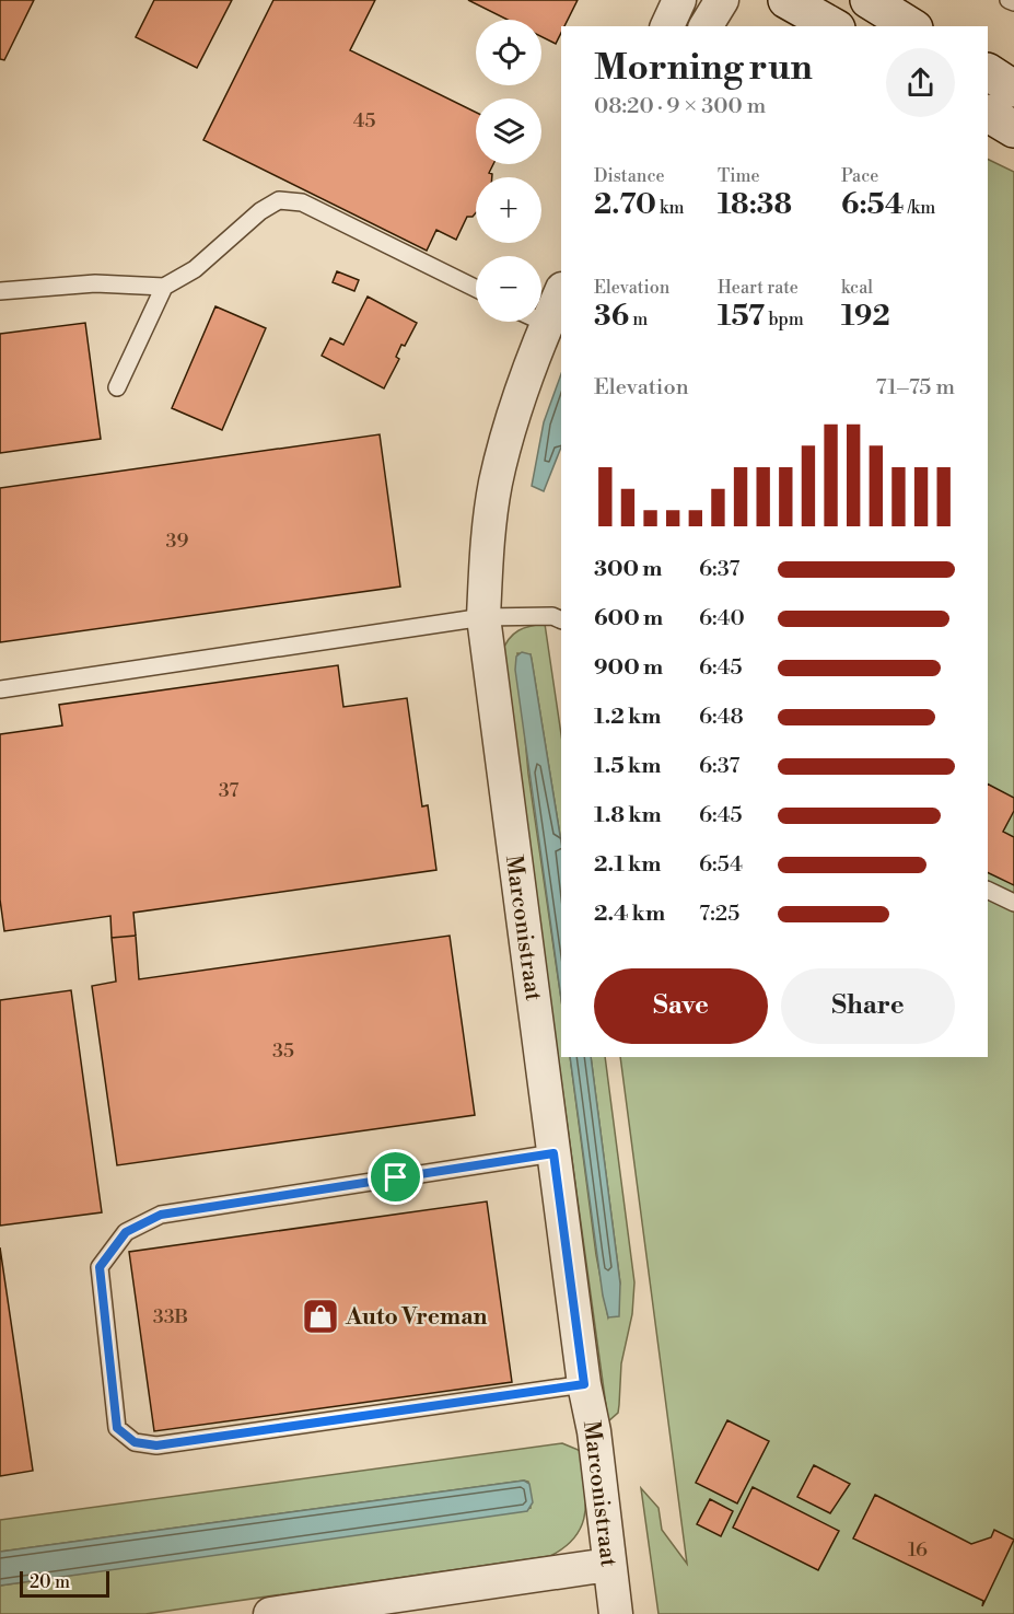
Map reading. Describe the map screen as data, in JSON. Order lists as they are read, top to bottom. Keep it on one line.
{"streets":{"street":["Marconistraat"]},"places":{"shop":["Auto Vreman"]},"house_numbers":["45","39","37","35","33B","16"],"scale_bar":"20 m","page":{"map_buttons":["+","−"],"heading":["Morning run","08:20 · 9 × 300 m"],"stats":[["Distance","2.70 km"],["Time","18:38"],["Pace","6:54 /km"],["Elevation","36 m"],["Heart rate","157 bpm"],["kcal","192"]],"chart":["Elevation","71–75 m"],"list":[{"name":"300 m","note":"6:37"},{"name":"600 m","note":"6:40"},{"name":"900 m","note":"6:45"},{"name":"1.2 km","note":"6:48"},{"name":"1.5 km","note":"6:37"},{"name":"1.8 km","note":"6:45"},{"name":"2.1 km","note":"6:54"},{"name":"2.4 km","note":"7:25"}],"buttons":["Save","Share"],"scale":"20 m"}}
